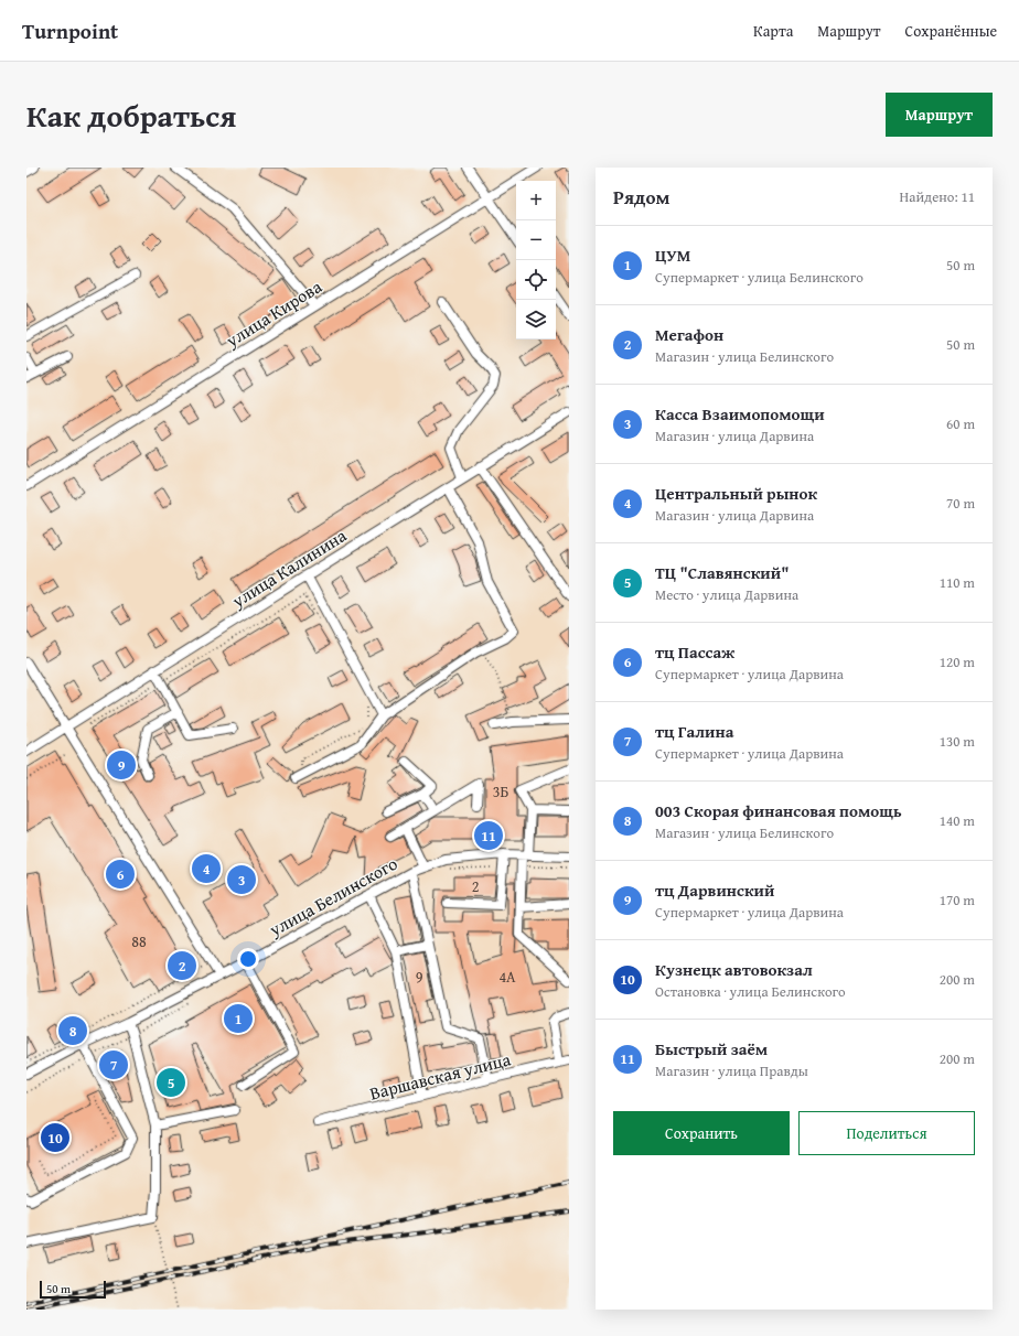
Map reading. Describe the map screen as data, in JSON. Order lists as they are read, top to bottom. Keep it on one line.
{"streets":{"street":["улица Кирова","улица Калинина","улица Белинского","Варшавская улица"]},"house_numbers":["3Б","2","88","9","4А"],"scale_bar":"50 m","page":{"header":"Turnpoint","nav":["Карта","Маршрут","Сохранённые"],"title":"Как добраться","buttons":["Маршрут",["Сохранить","Поделиться"]],"heading":["Рядом","Найдено: 11"],"map_buttons":["+","−"],"list":[{"mark":"1","name":"ЦУМ","note":"Супермаркет · улица Белинского","value":"50 m"},{"mark":"2","name":"Мегафон","note":"Магазин · улица Белинского","value":"50 m"},{"mark":"3","name":"Касса Взаимопомощи","note":"Магазин · улица Дарвина","value":"60 m"},{"mark":"4","name":"Центральный рынок","note":"Магазин · улица Дарвина","value":"70 m"},{"mark":"5","name":"ТЦ \"Славянский\"","note":"Место · улица Дарвина","value":"110 m"},{"mark":"6","name":"тц Пассаж","note":"Супермаркет · улица Дарвина","value":"120 m"},{"mark":"7","name":"тц Галина","note":"Супермаркет · улица Дарвина","value":"130 m"},{"mark":"8","name":"003 Скорая финансовая помощь","note":"Магазин · улица Белинского","value":"140 m"},{"mark":"9","name":"тц Дарвинский","note":"Супермаркет · улица Дарвина","value":"170 m"},{"mark":"10","name":"Кузнецк автовокзал","note":"Остановка · улица Белинского","value":"200 m"},{"mark":"11","name":"Быстрый заём","note":"Магазин · улица Правды","value":"200 m"}],"pins":["9","11","4","6","3","2","1","8","7","5","10"],"scale":"50 m"}}
